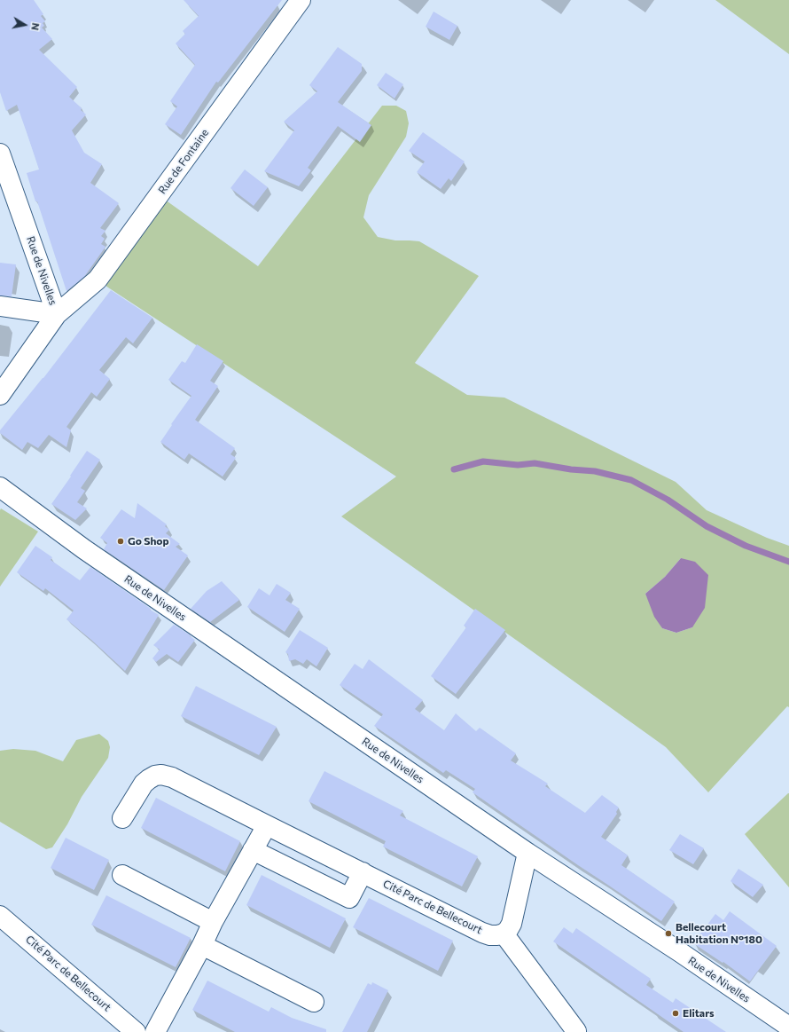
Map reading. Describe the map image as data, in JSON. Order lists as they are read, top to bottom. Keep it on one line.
{"streets":{"street":["Rue de Fontaine","Rue de Nivelles","Cité Parc de Bellecourt"]},"crossings":[["Rue de Fontaine","Rue de Nivelles"]],"places":["Go Shop","Bellecourt Habitation N°180","Elitars"],"north":"right"}
